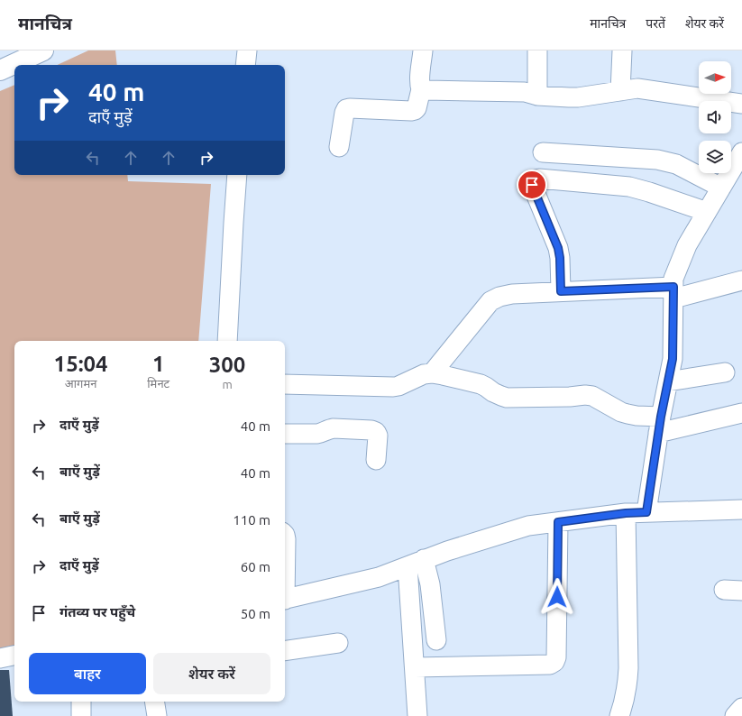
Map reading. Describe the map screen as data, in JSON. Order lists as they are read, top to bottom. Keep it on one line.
{"north":"right","page":{"header":"मानचित्र","nav":["मानचित्र","परतें","शेयर करें"],"turn":["40 m","दाएँ मुड़ें"],"eta":["15:04","आगमन","1","मिनट","300","m"],"list":[{"name":"दाएँ मुड़ें","value":"40 m"},{"name":"बाएँ मुड़ें","value":"40 m"},{"name":"बाएँ मुड़ें","value":"110 m"},{"name":"दाएँ मुड़ें","value":"60 m"},{"name":"गंतव्य पर पहुँचे","value":"50 m"}],"buttons":["बाहर","शेयर करें"]}}
